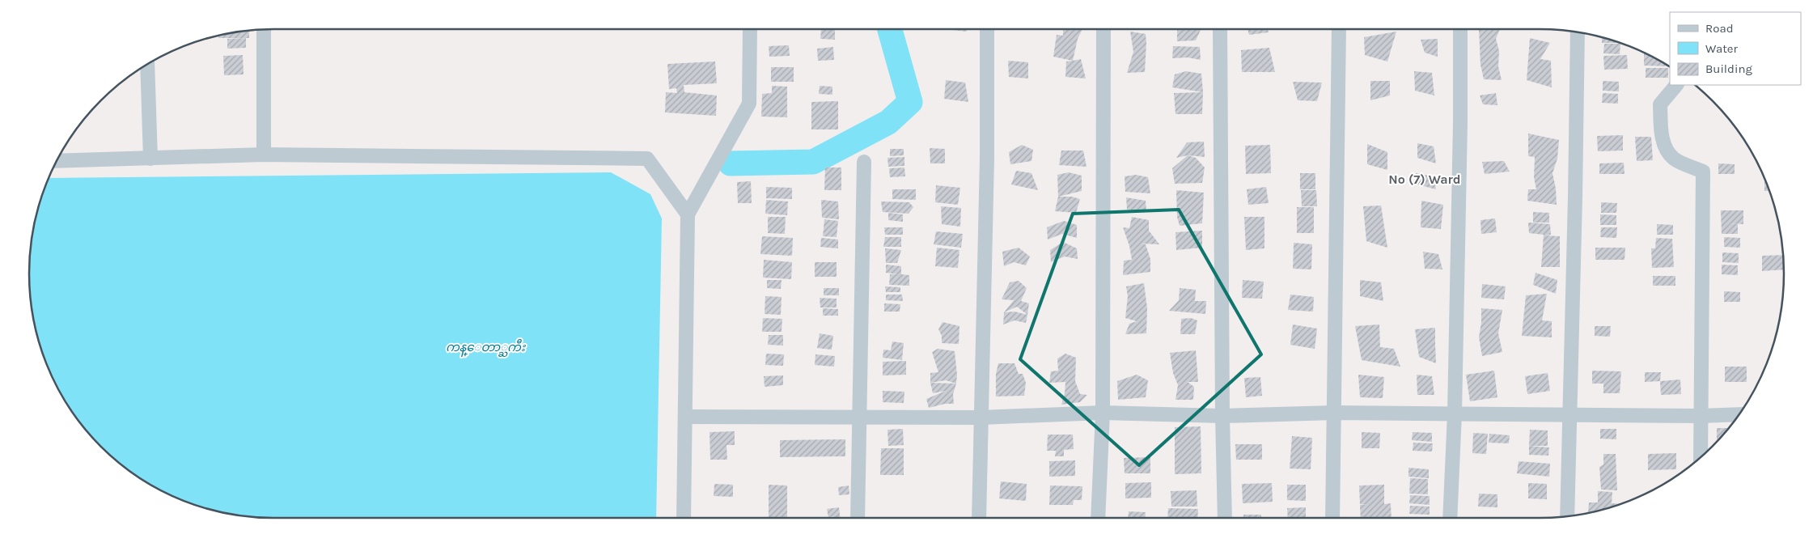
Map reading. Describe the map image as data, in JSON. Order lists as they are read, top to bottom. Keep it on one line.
{"districts":["No (7) Ward"],"water":["ကန္ေတာ္ႀကီး"],"legend":["Road","Water","Building"]}
